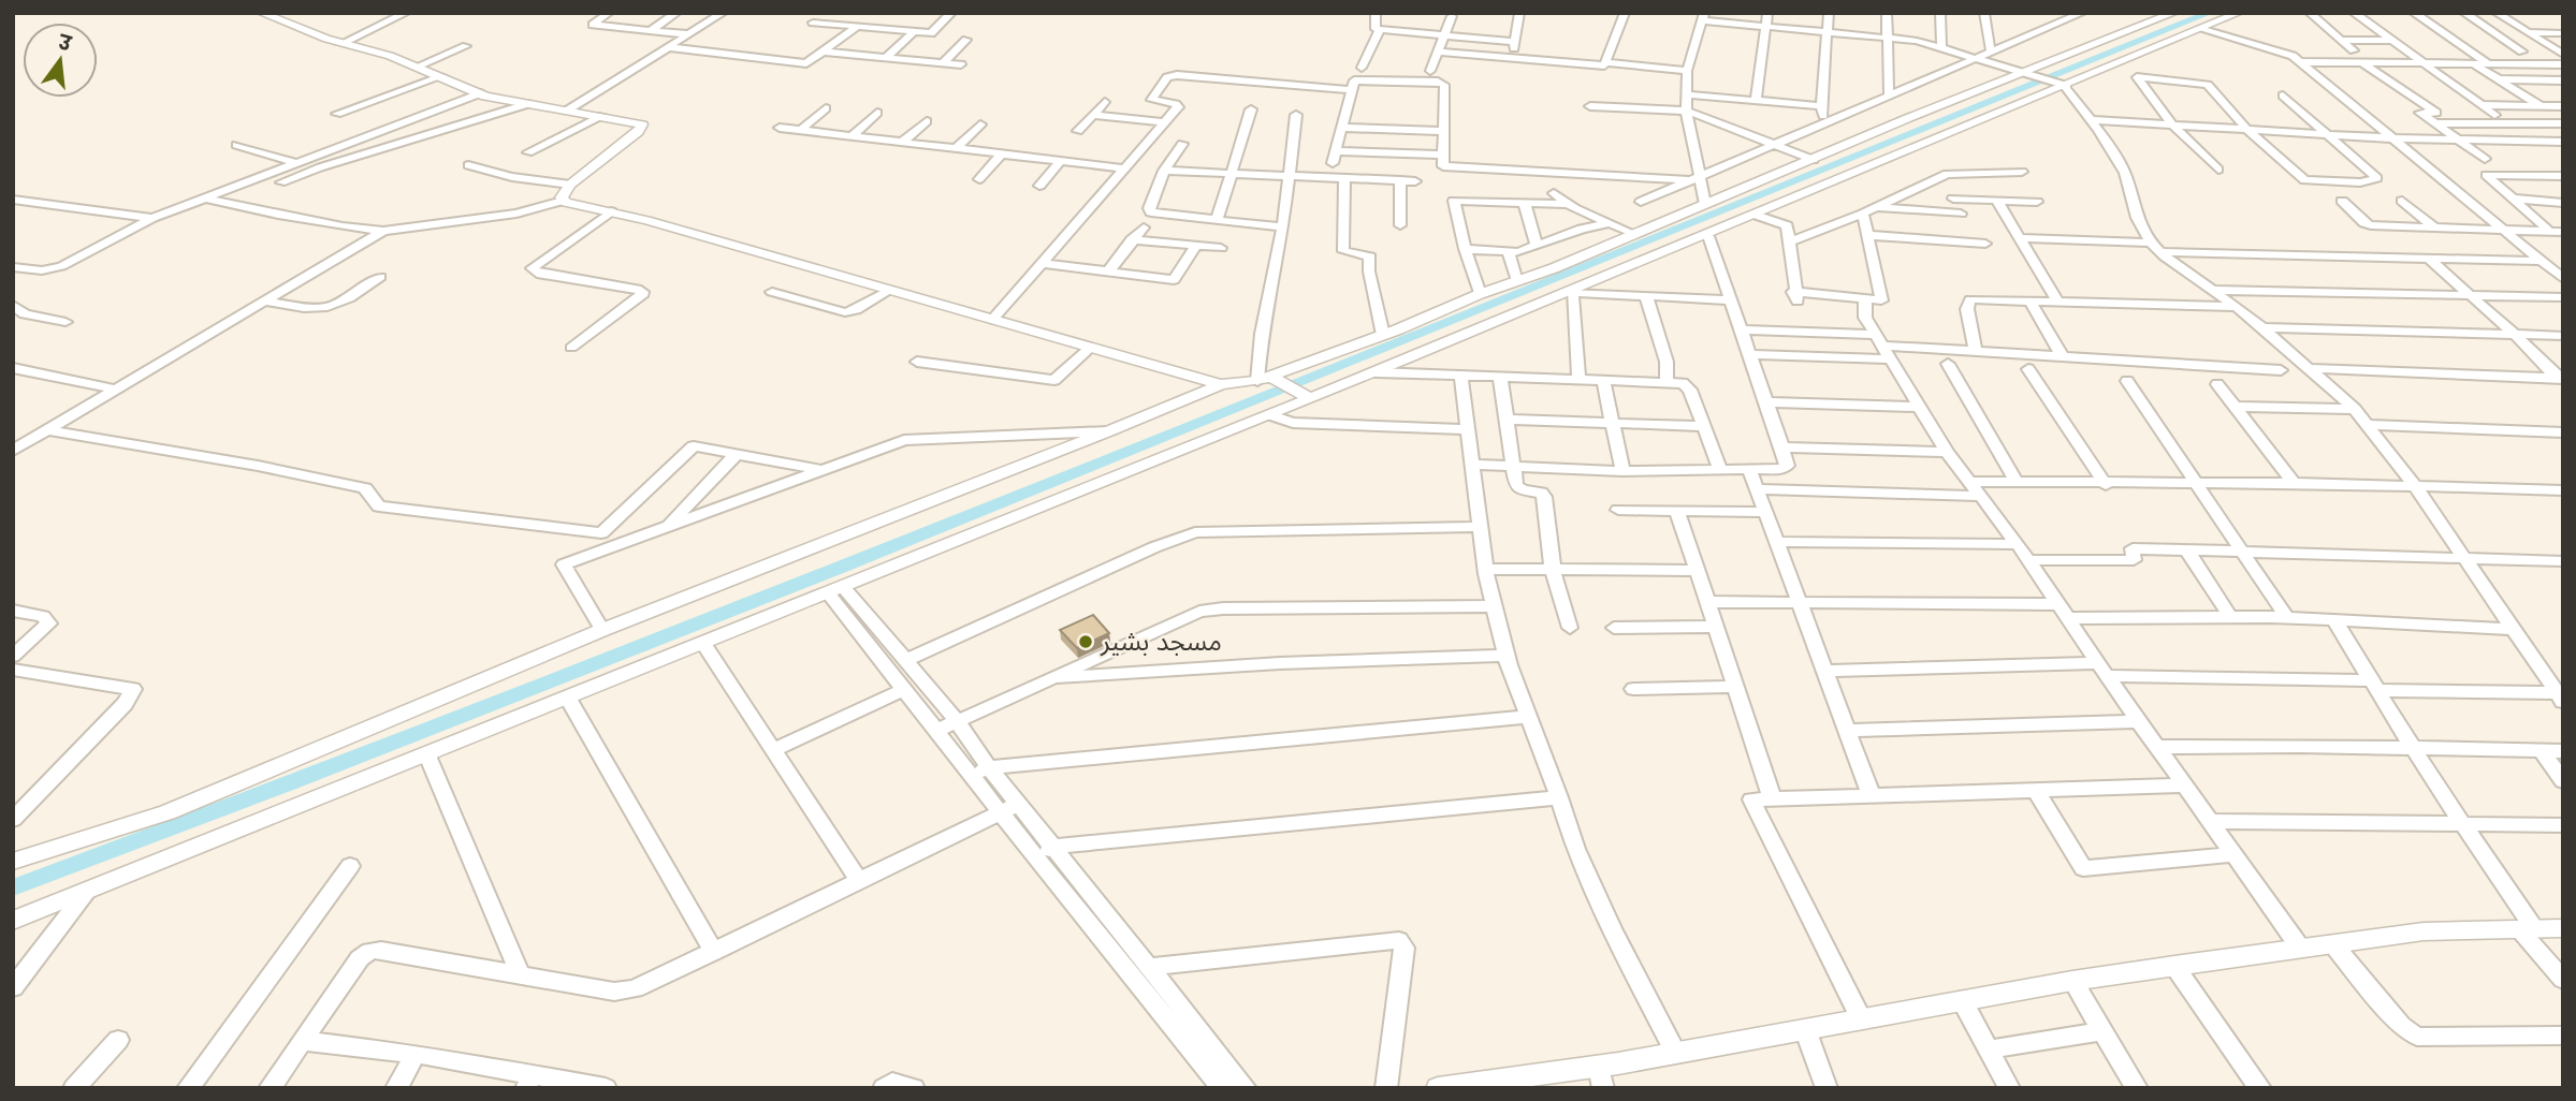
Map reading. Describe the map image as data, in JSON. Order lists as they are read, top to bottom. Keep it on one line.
{"places":["مسجد بشیر"],"north":"top"}
